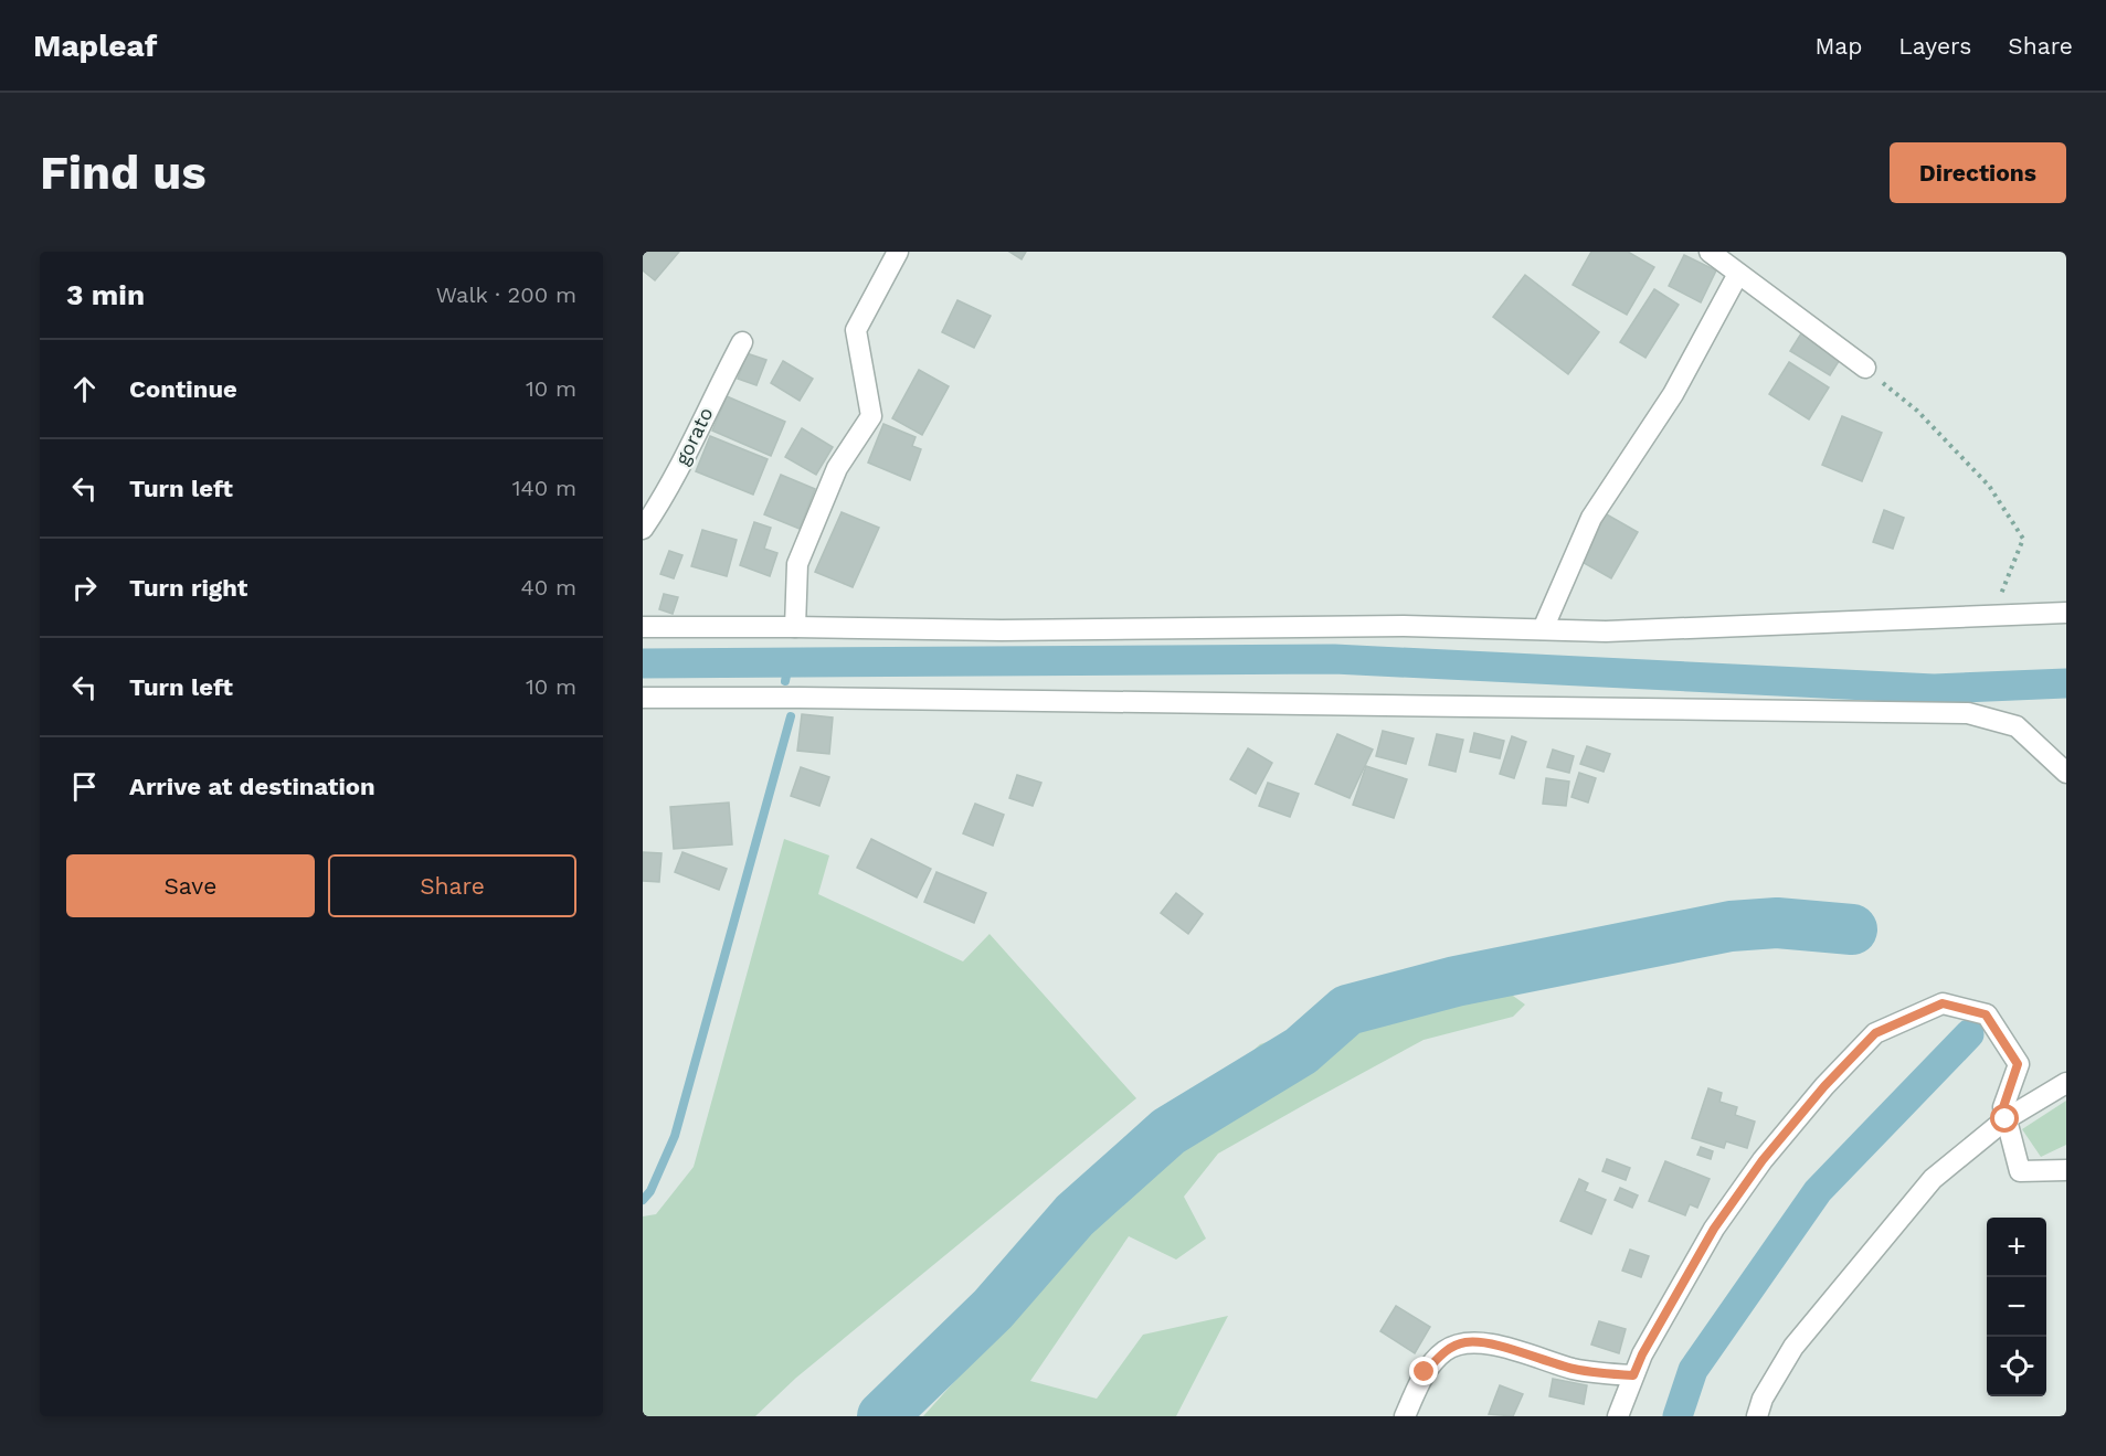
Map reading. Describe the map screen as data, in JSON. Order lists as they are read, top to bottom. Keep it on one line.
{"streets":{"street":["gorato"]},"page":{"header":"Mapleaf","nav":["Map","Layers","Share"],"buttons":["Directions",["Save","Share"]],"title":"Find us","heading":["3 min","Walk · 200 m"],"list":[["Continue","10 m"],["Turn left","140 m"],["Turn right","40 m"],["Turn left","10 m"],"Arrive at destination"],"map_buttons":["+","−"]}}
